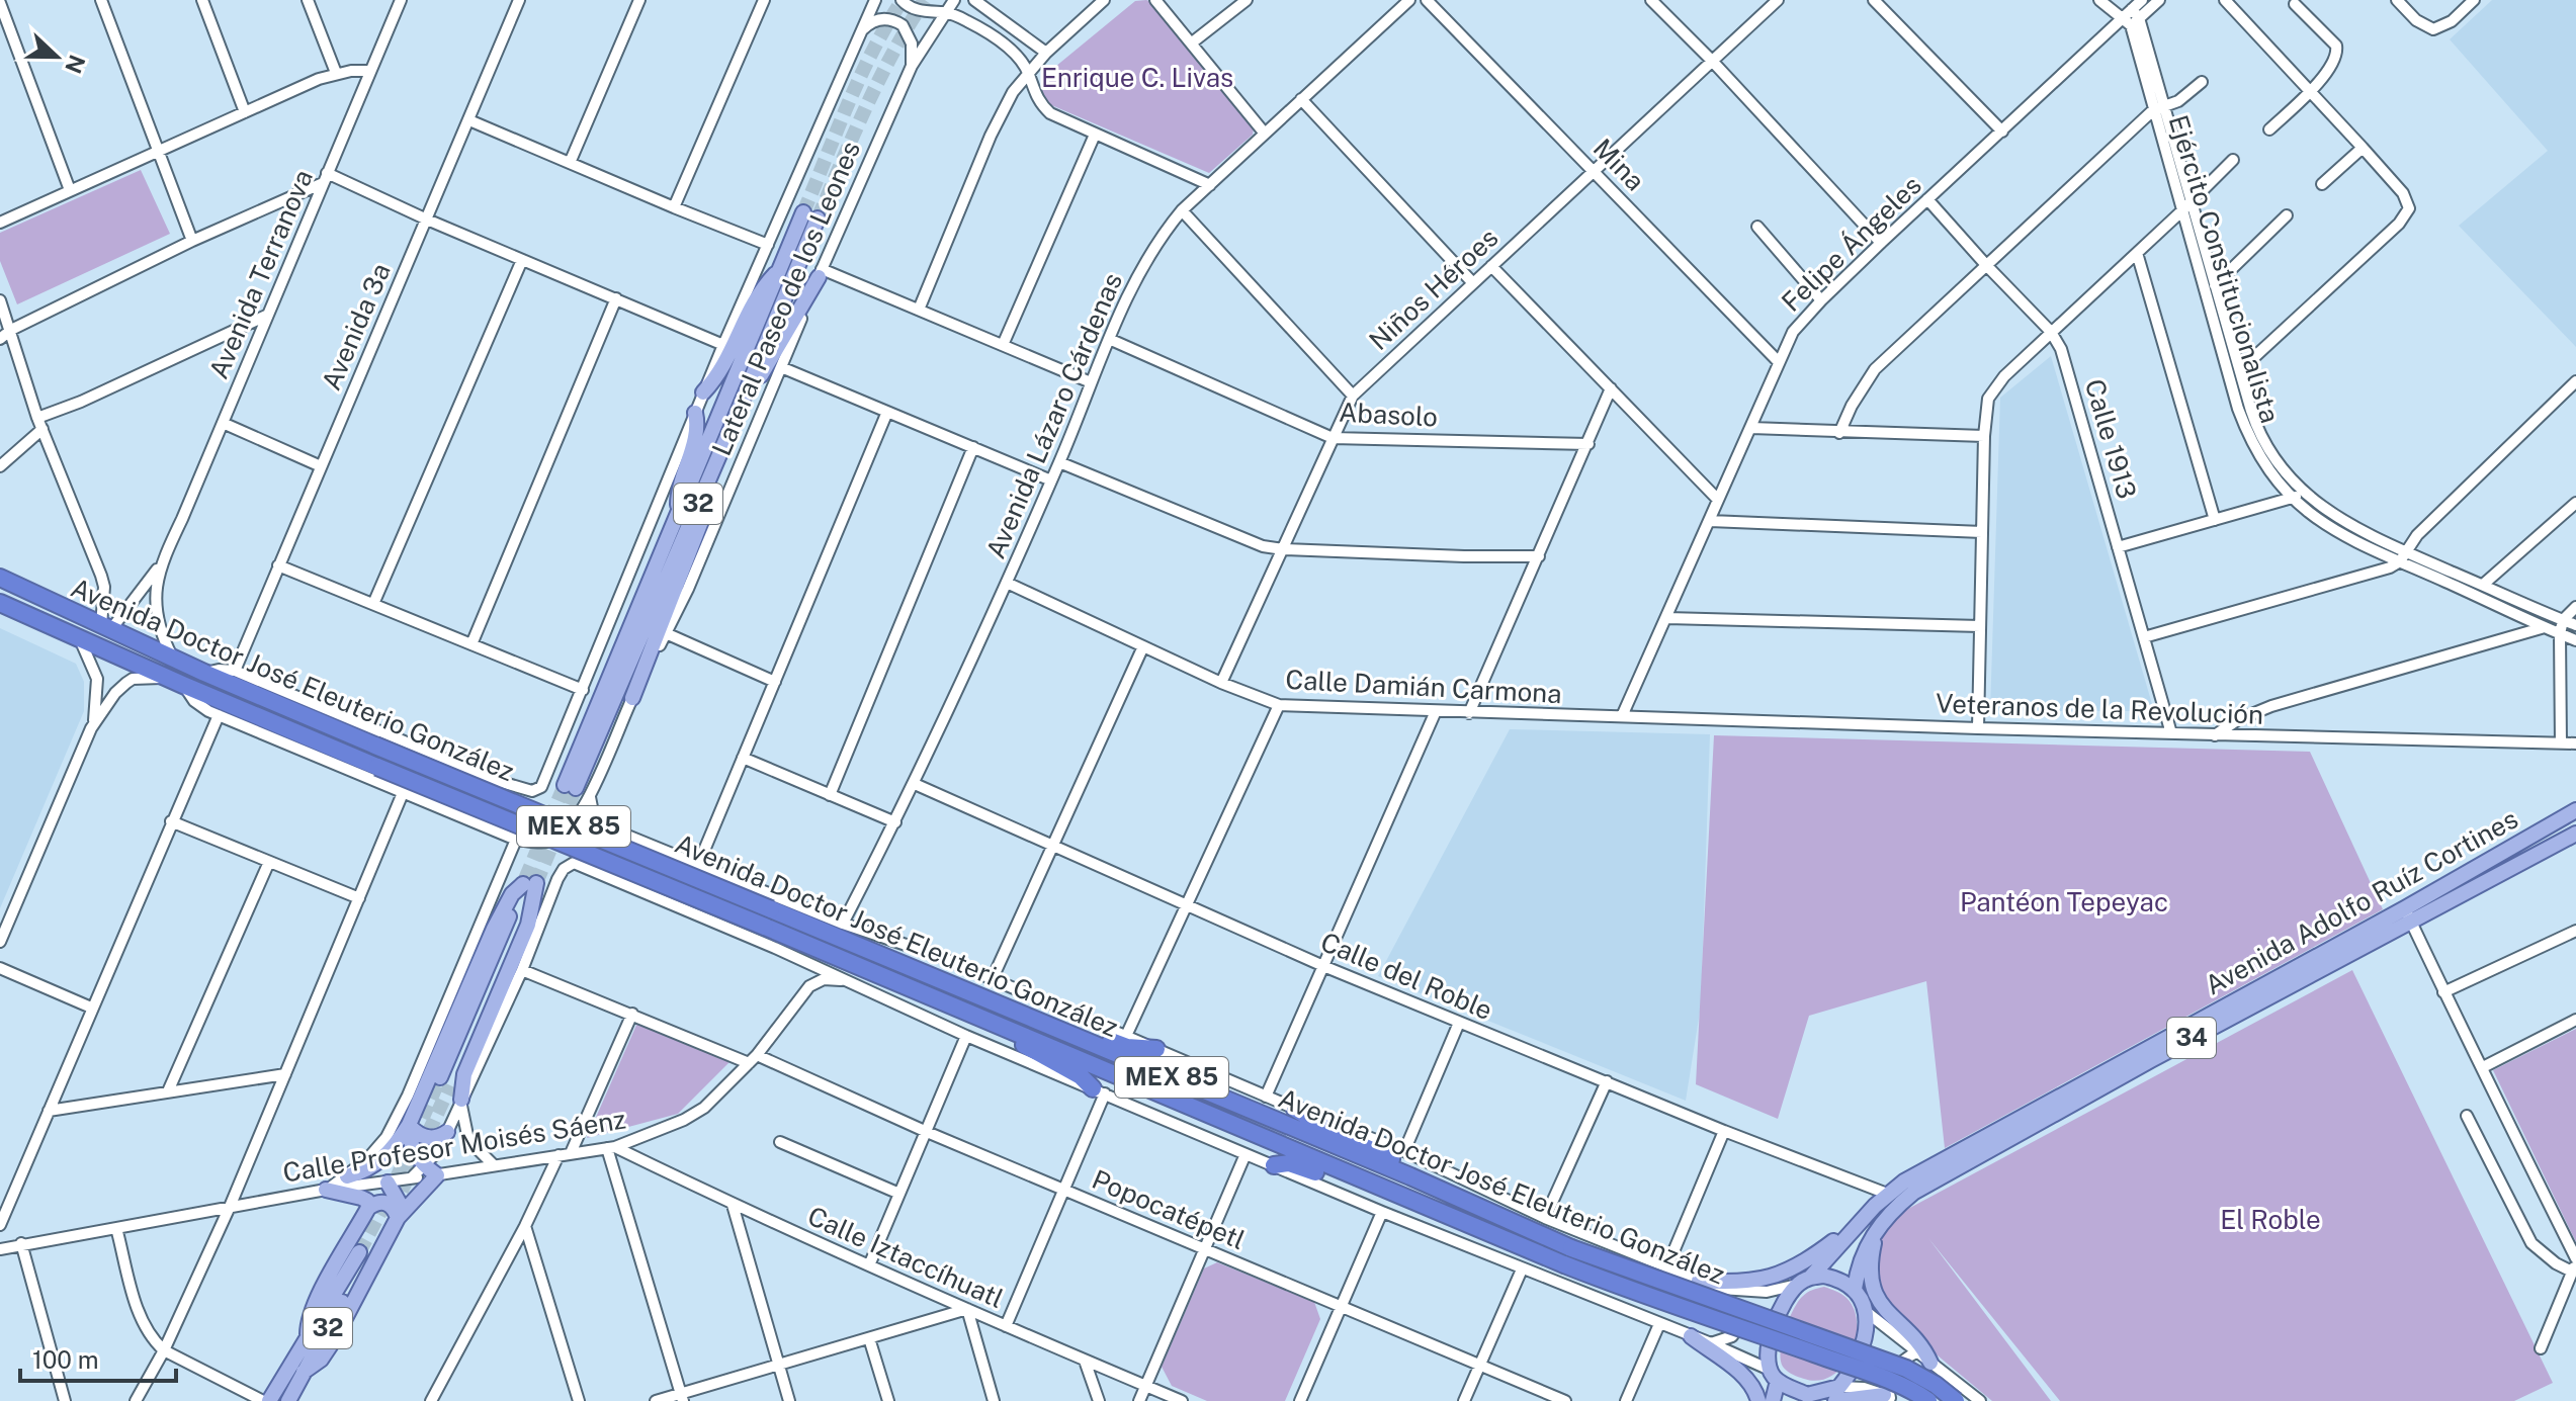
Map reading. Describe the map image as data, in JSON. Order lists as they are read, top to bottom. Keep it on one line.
{"streets":{"highway":["Avenida Doctor José Eleuterio González","MEX 85"],"main road":["32","Avenida Adolfo Ruíz Cortines","34"],"street":["Mina","Felipe Ángeles","Ejército Constitucionalista","Avenida Terranova","Niños Héroes","Lateral Paseo de los Leones","Avenida 3a","Abasolo","Avenida Lázaro Cárdenas","Calle 1913","Calle Damián Carmona","Veteranos de la Revolución","Calle del Roble","Calle Profesor Moisés Sáenz","Popocatépetl","Calle Iztaccíhuatl"]},"crossings":[["Mina","Felipe Ángeles"],["Mina","Niños Héroes"],["Felipe Ángeles","Ejército Constitucionalista"],["Felipe Ángeles","Calle 1913"],["Felipe Ángeles","Calle Damián Carmona"],["Felipe Ángeles","Veteranos de la Revolución"],["Avenida Terranova","Avenida Doctor José Eleuterio González"],["Niños Héroes","Abasolo"],["Niños Héroes","Calle Damián Carmona"],["Lateral Paseo de los Leones","Avenida 3a"],["Lateral Paseo de los Leones","Avenida Doctor José Eleuterio González"],["Abasolo","Avenida Lázaro Cárdenas"],["Avenida Lázaro Cárdenas","Avenida Doctor José Eleuterio González"],["Avenida Lázaro Cárdenas","Calle Damián Carmona"],["Avenida Lázaro Cárdenas","Calle del Roble"],["Calle 1913","Veteranos de la Revolución"],["Avenida Doctor José Eleuterio González","Avenida Adolfo Ruíz Cortines"],["Avenida Doctor José Eleuterio González","34"],["Calle Damián Carmona","Veteranos de la Revolución"],["Avenida Adolfo Ruíz Cortines","Calle del Roble"],["Avenida Adolfo Ruíz Cortines","34"],["Calle Profesor Moisés Sáenz","Popocatépetl"],["Calle Profesor Moisés Sáenz","Calle Iztaccíhuatl"]],"parks":["Enrique C. Livas","Pantéon Tepeyac","El Roble"],"scale_bar":"100 m","north":"right"}
